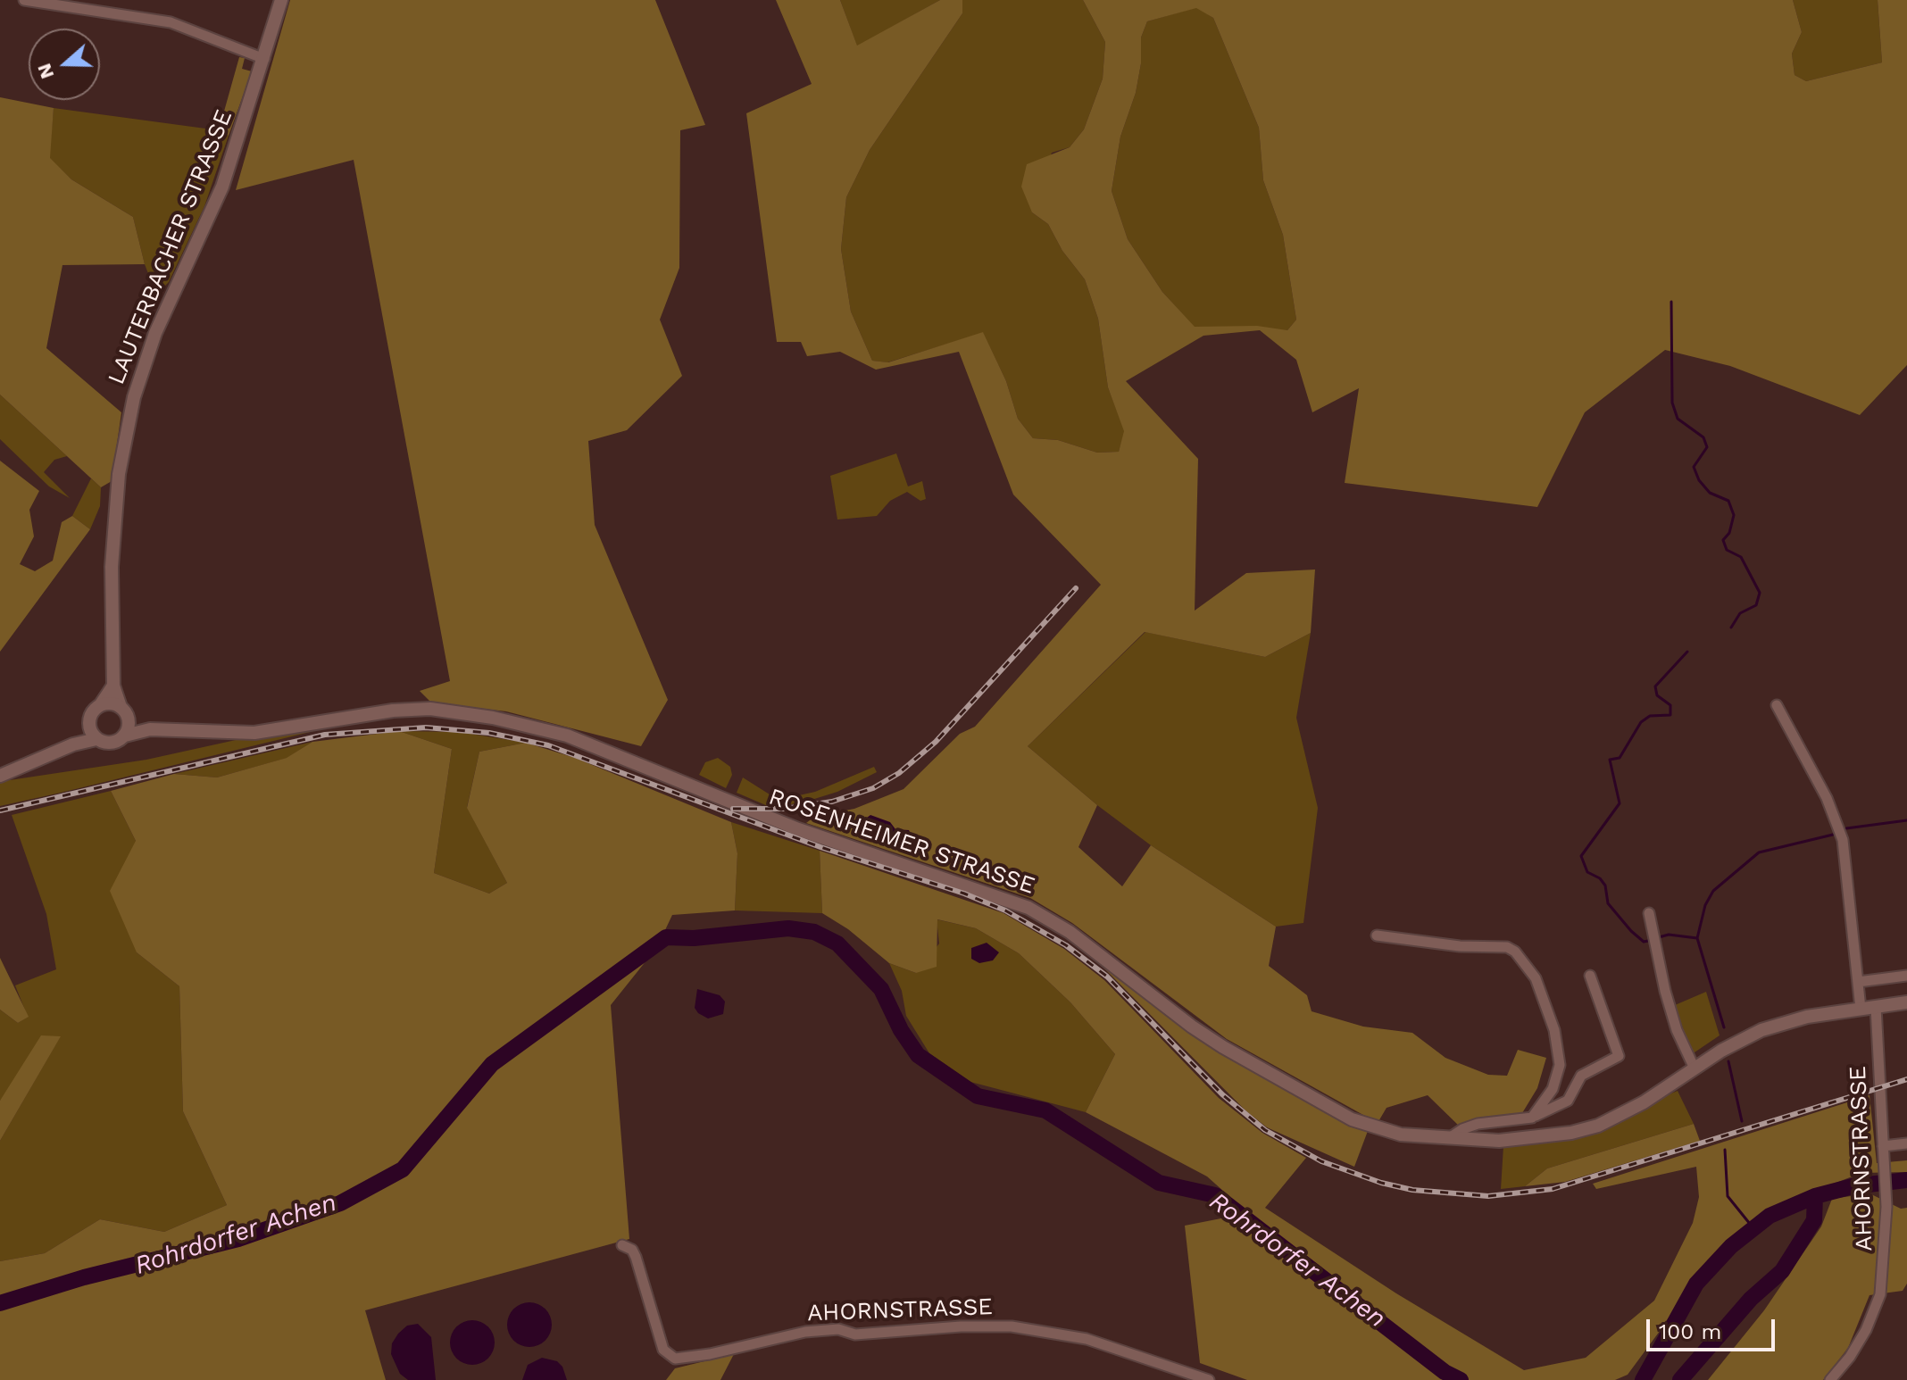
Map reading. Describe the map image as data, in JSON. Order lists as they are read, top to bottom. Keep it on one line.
{"streets":{"main road":["LAUTERBACHER STRASSE","ROSENHEIMER STRASSE"],"street":["AHORNSTRASSE"]},"crossings":[["LAUTERBACHER STRASSE","ROSENHEIMER STRASSE"],["ROSENHEIMER STRASSE","AHORNSTRASSE"]],"water":["Rohrdorfer Achen"],"scale_bar":"100 m","north":"left"}
